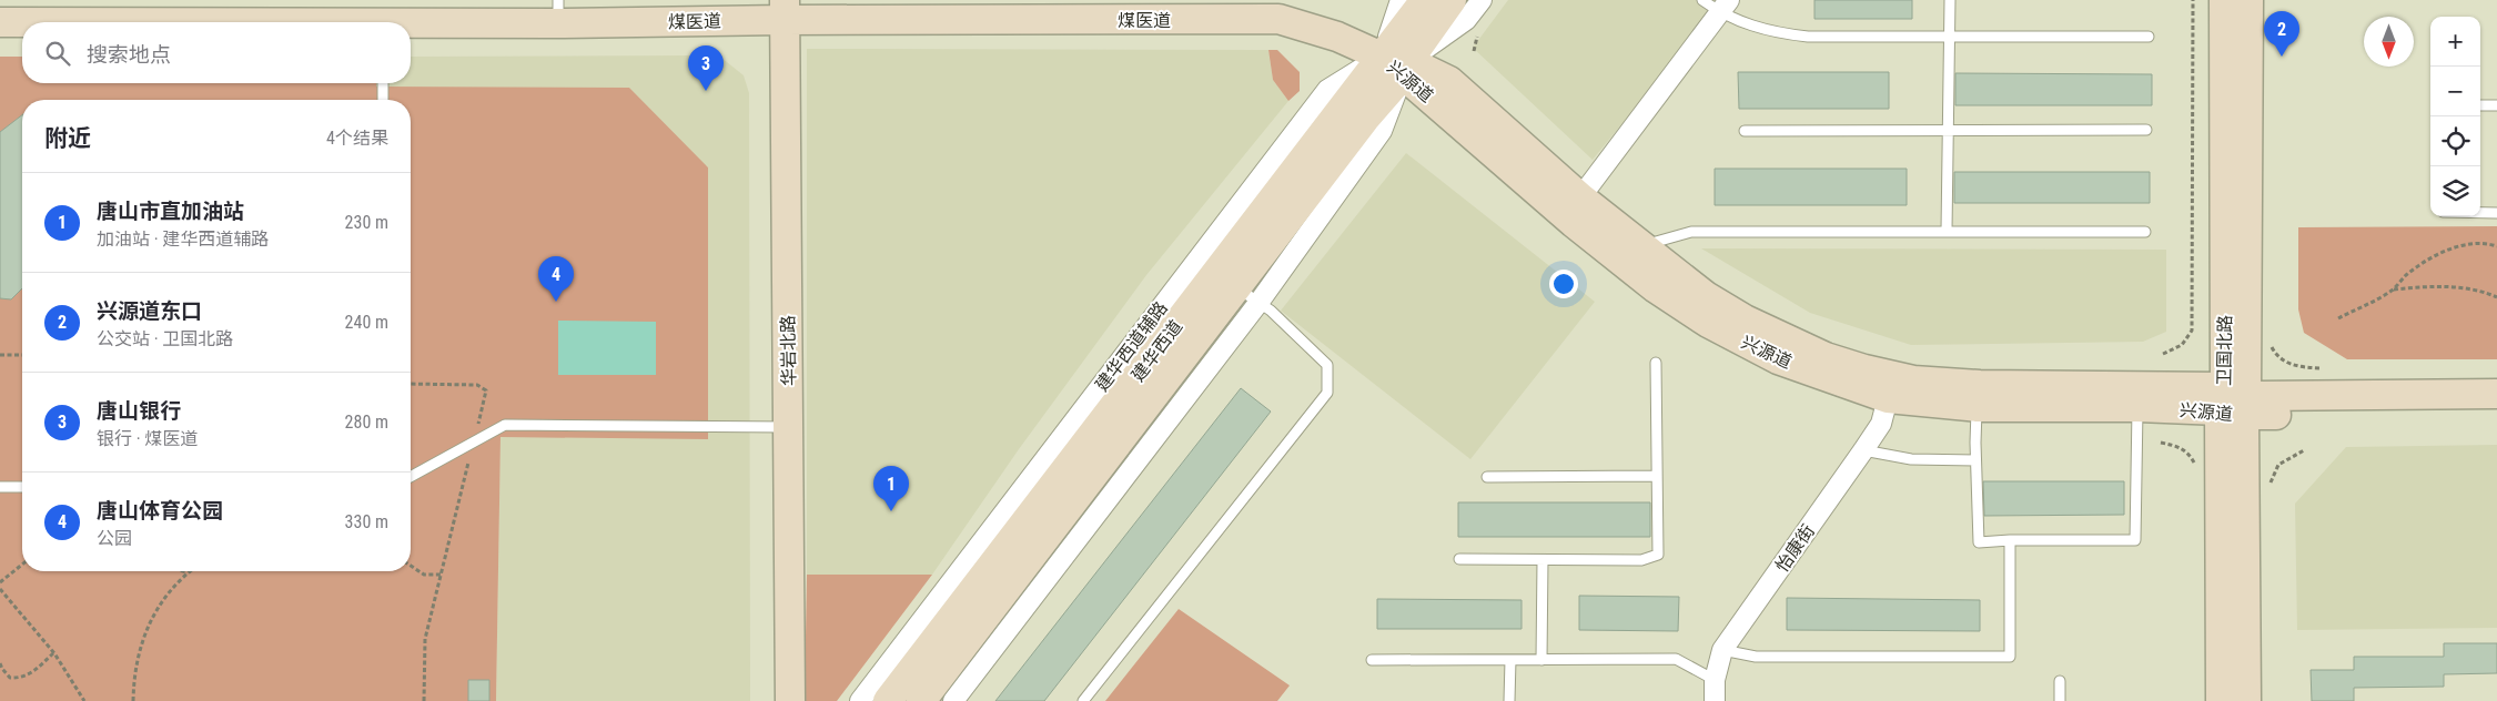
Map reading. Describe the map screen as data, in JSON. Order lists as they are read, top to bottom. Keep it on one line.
{"streets":{"main road":["煤医道","兴源道","华岩北路","建华西道","卫国北路"],"street":["建华西道辅路","怡康街"]},"crossings":[["煤医道","兴源道"],["煤医道","建华西道辅路"],["煤医道","华岩北路"],["煤医道","建华西道"],["兴源道","建华西道辅路"],["兴源道","建华西道"],["兴源道","卫国北路"],["兴源道","怡康街"],["建华西道辅路","建华西道"]],"north":"bottom","page":{"pins":["2","3","4","1"],"map_buttons":["+","−"],"search":"搜索地点","heading":["附近","4个结果"],"list":[{"mark":"1","name":"唐山市直加油站","note":"加油站 · 建华西道辅路","value":"230 m"},{"mark":"2","name":"兴源道东口","note":"公交站 · 卫国北路","value":"240 m"},{"mark":"3","name":"唐山银行","note":"银行 · 煤医道","value":"280 m"},{"mark":"4","name":"唐山体育公园","note":"公园","value":"330 m"}]}}
